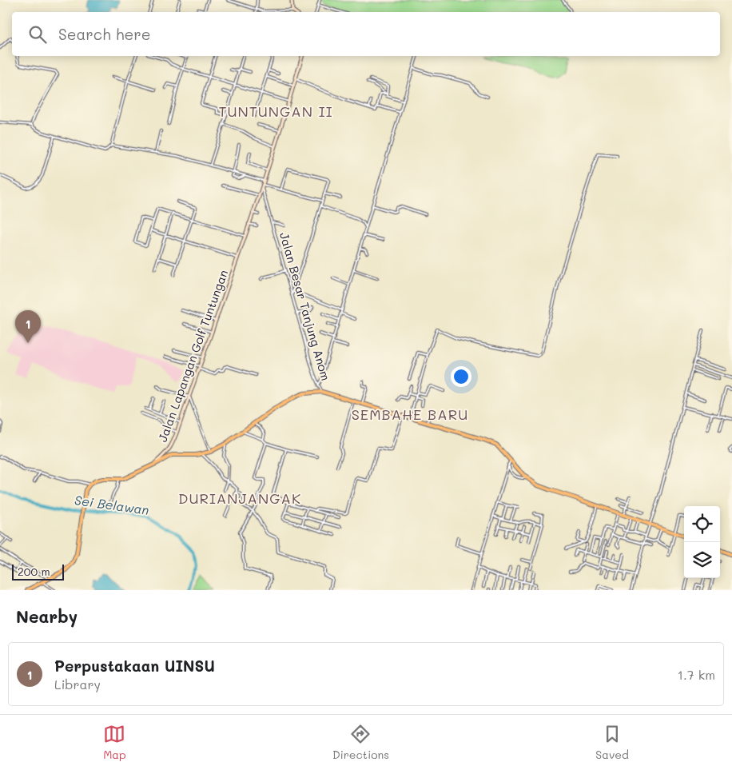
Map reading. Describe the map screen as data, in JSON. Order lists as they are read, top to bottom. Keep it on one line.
{"streets":{"main road":["Jalan Besar Tanjung Anom","Jalan Lapangan Golf Tuntungan"]},"crossings":[["Jalan Besar Tanjung Anom","Jalan Lapangan Golf Tuntungan"]],"districts":["TUNTUNGAN II","SEMBAHE BARU","DURIANJANGAK"],"water":["Sei Belawan"],"scale_bar":"200 m","page":{"search":"Search here","pins":"1","scale":"200 m","heading":"Nearby","list":[{"mark":"1","name":"Perpustakaan UINSU","note":"Library","value":"1.7 km"}],"nav":["Map","Directions","Saved"]}}
